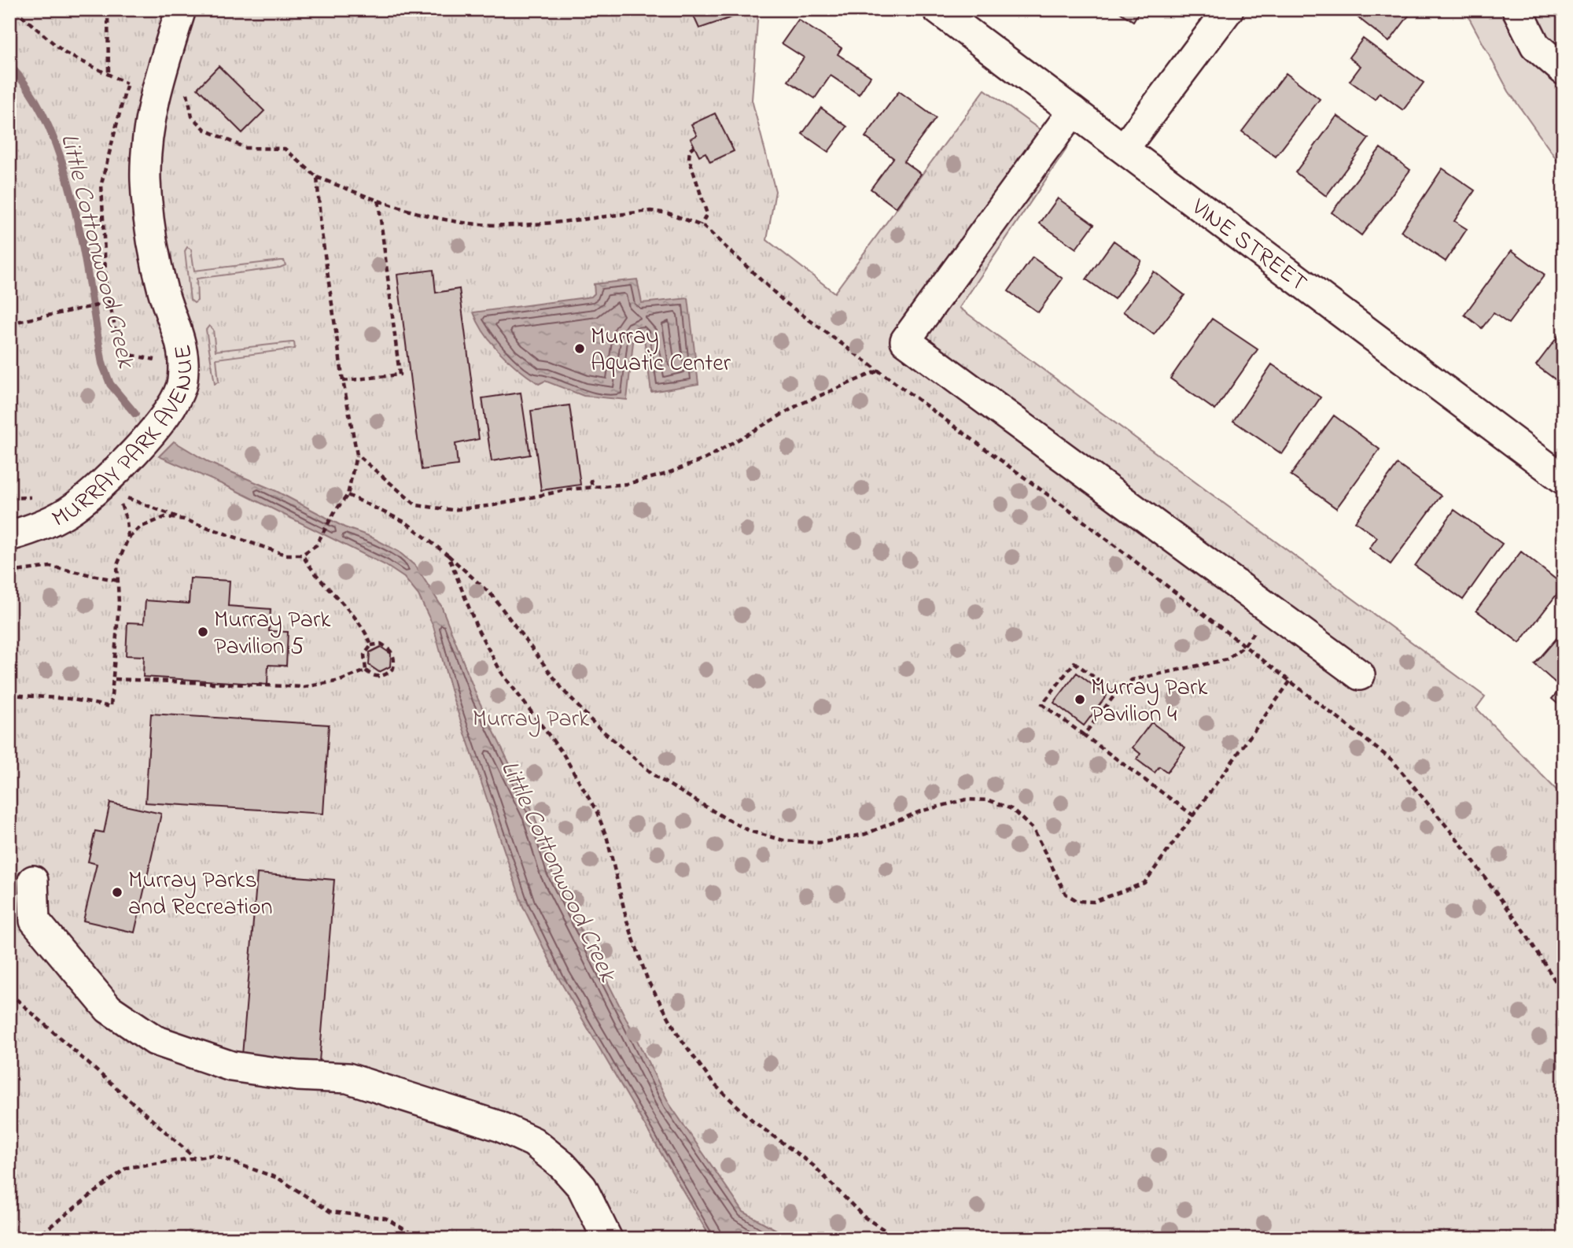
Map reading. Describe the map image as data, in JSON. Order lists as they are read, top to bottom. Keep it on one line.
{"streets":{"street":["VINE STREET","MURRAY PARK AVENUE"]},"water":["Little Cottonwood Creek"],"parks":["Murray Park"],"places":["Murray Aquatic Center","Murray Park Pavilion 5","Murray Park Pavilion 4","Murray Parks and Recreation"]}
